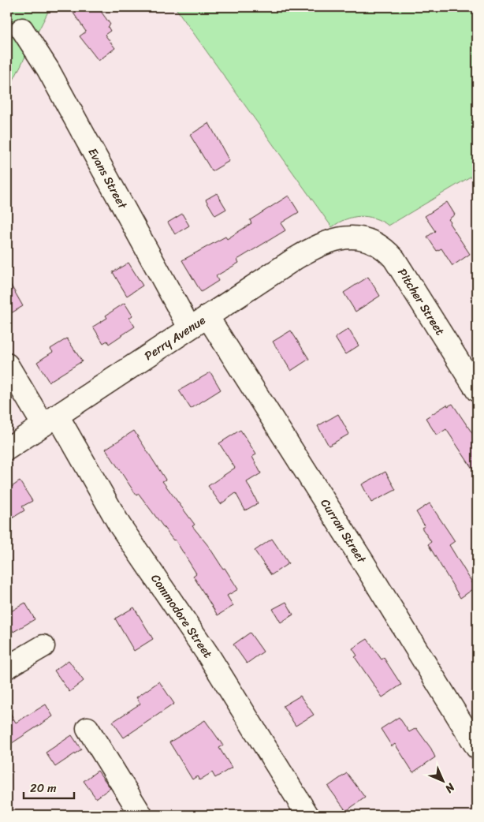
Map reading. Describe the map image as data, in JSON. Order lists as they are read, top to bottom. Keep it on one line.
{"streets":{"street":["Evans Street","Pitcher Street","Perry Avenue","Curran Street","Commodore Street"]},"crossings":[["Evans Street","Perry Avenue"],["Pitcher Street","Perry Avenue"],["Perry Avenue","Curran Street"],["Perry Avenue","Commodore Street"]],"scale_bar":"20 m","north":"bottom right"}
